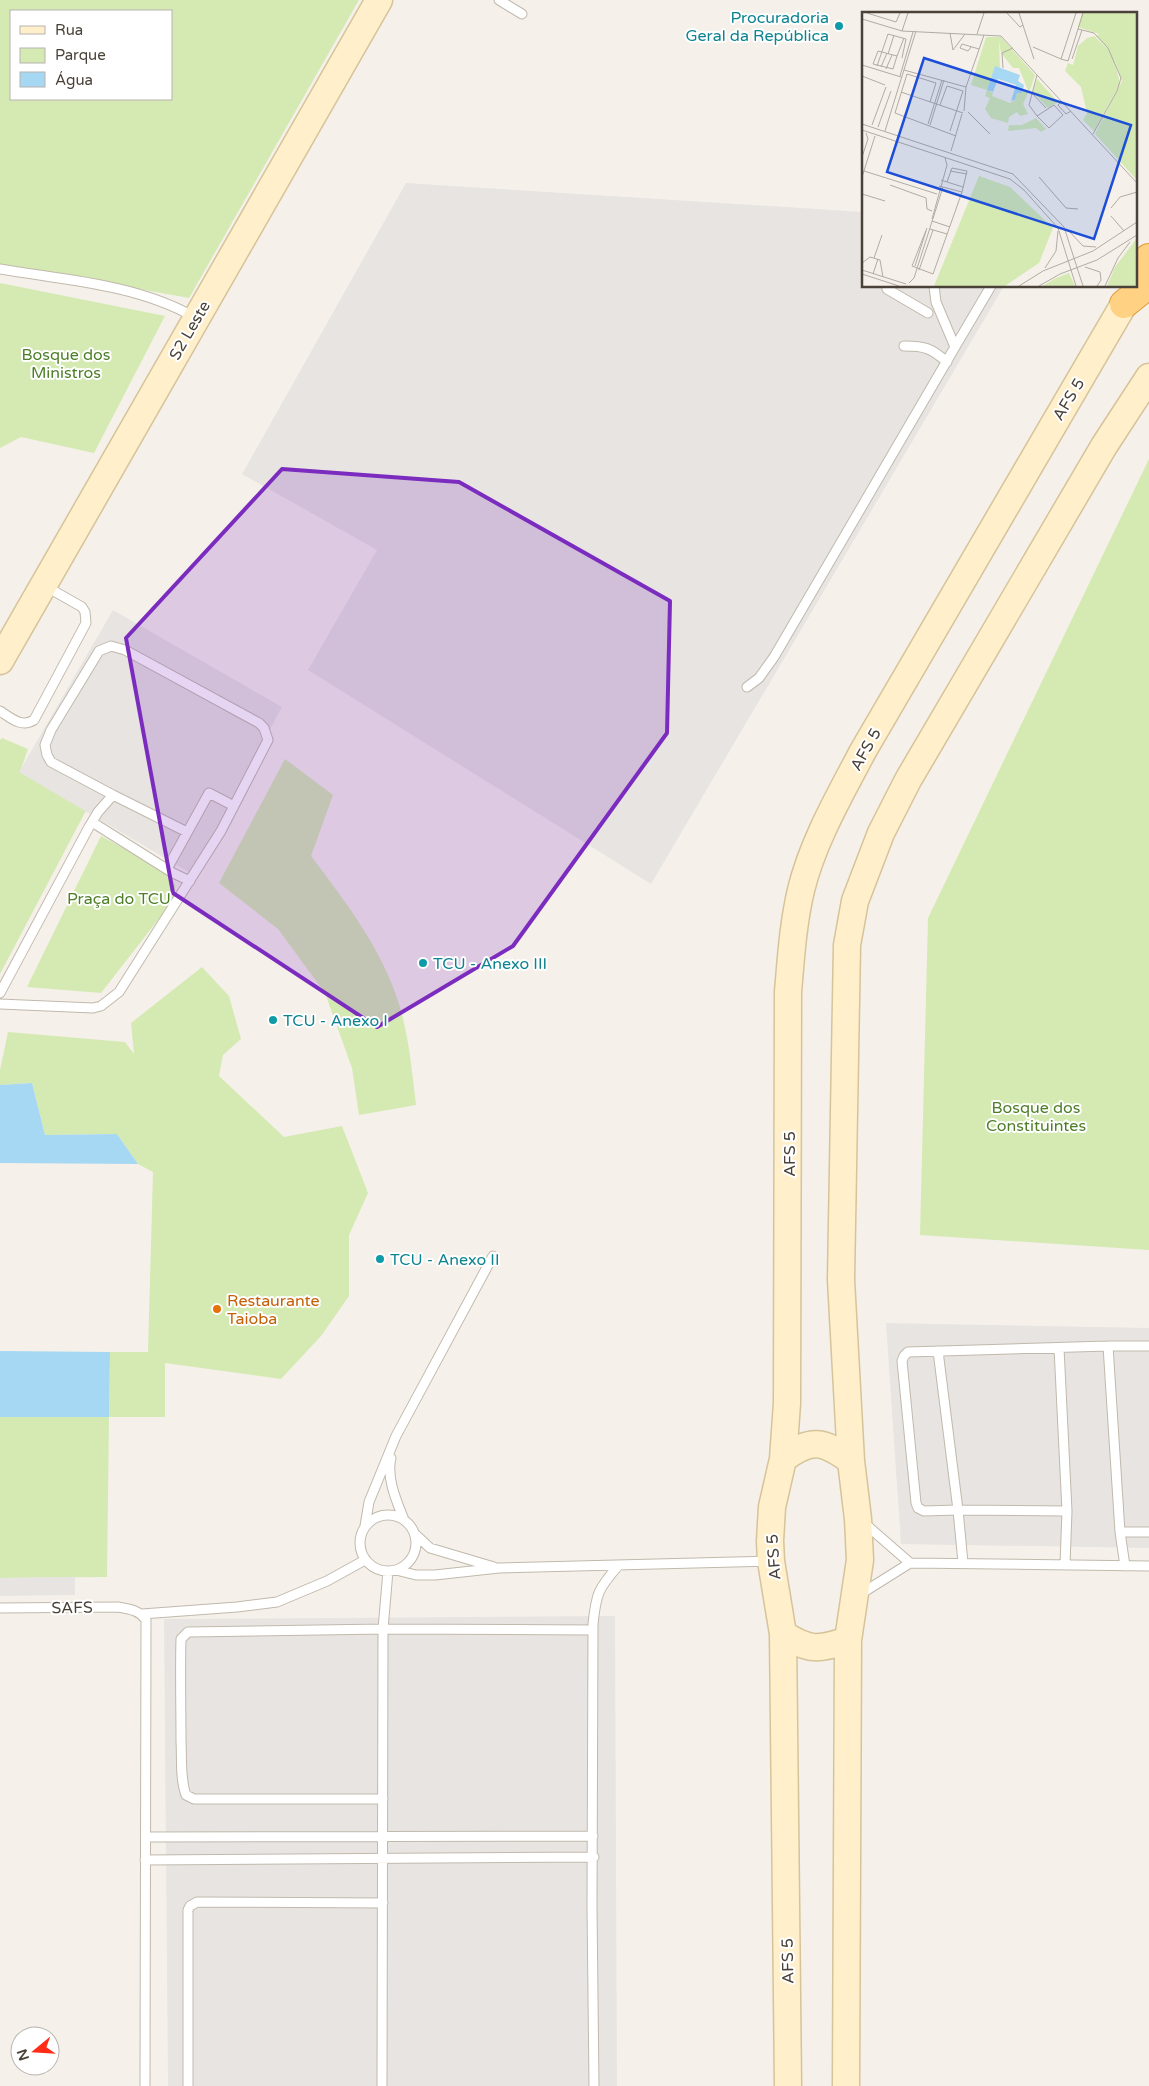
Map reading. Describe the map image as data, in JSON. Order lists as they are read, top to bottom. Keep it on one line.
{"streets":{"main road":["S2 Leste","AFS 5"],"lane":["SAFS"]},"parks":["Bosque dos Ministros","Praça do TCU","Bosque dos Constituintes"],"places":["Procuradoria Geral da República","TCU - Anexo III","TCU - Anexo I","TCU - Anexo II","Restaurante Taioba"],"legend":["Rua","Parque","Água"],"north":"left"}
